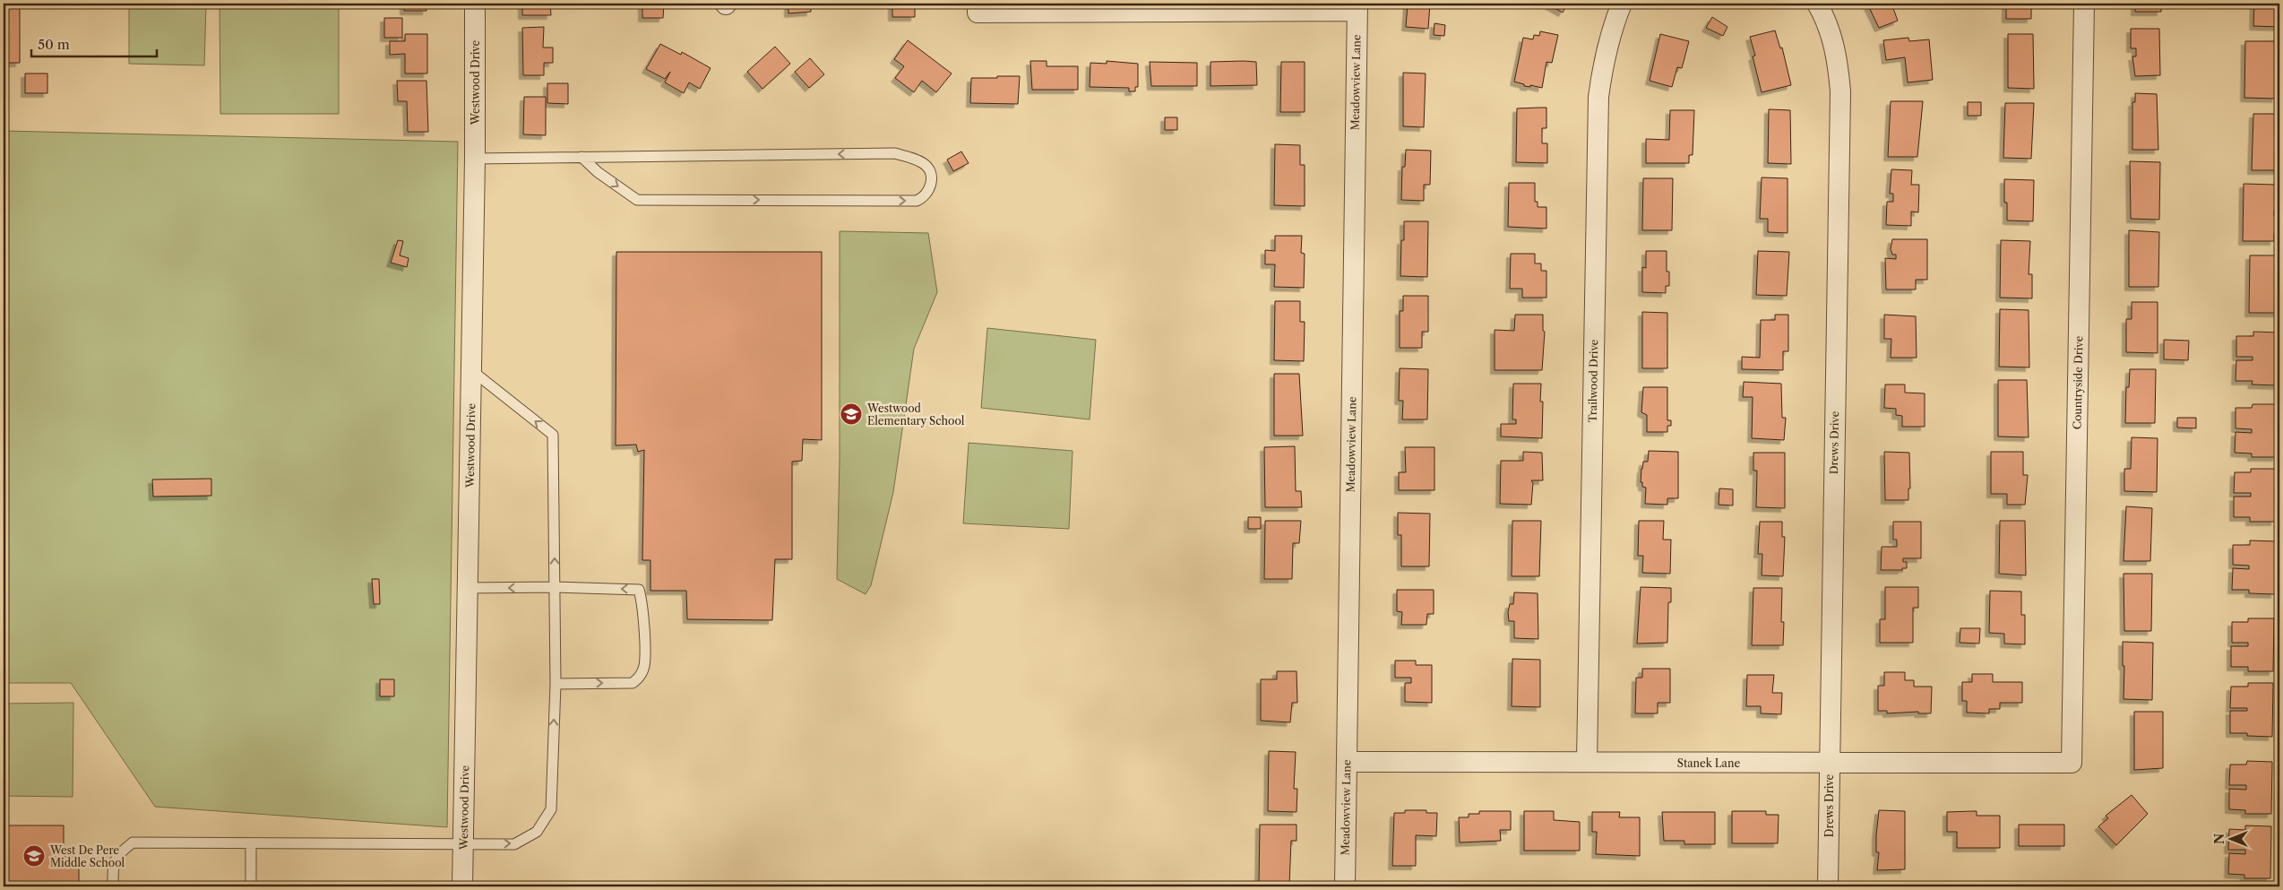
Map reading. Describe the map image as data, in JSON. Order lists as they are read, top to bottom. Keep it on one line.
{"streets":{"street":["Westwood Drive","Meadowview Lane","Trailwood Drive","Countryside Drive","Drews Drive","Stanek Lane"]},"crossings":[["Meadowview Lane","Stanek Lane"],["Trailwood Drive","Stanek Lane"],["Countryside Drive","Stanek Lane"],["Drews Drive","Stanek Lane"]],"places":{"school or university":["Westwood Elementary School","West De Pere Middle School"]},"scale_bar":"50 m","north":"left"}
